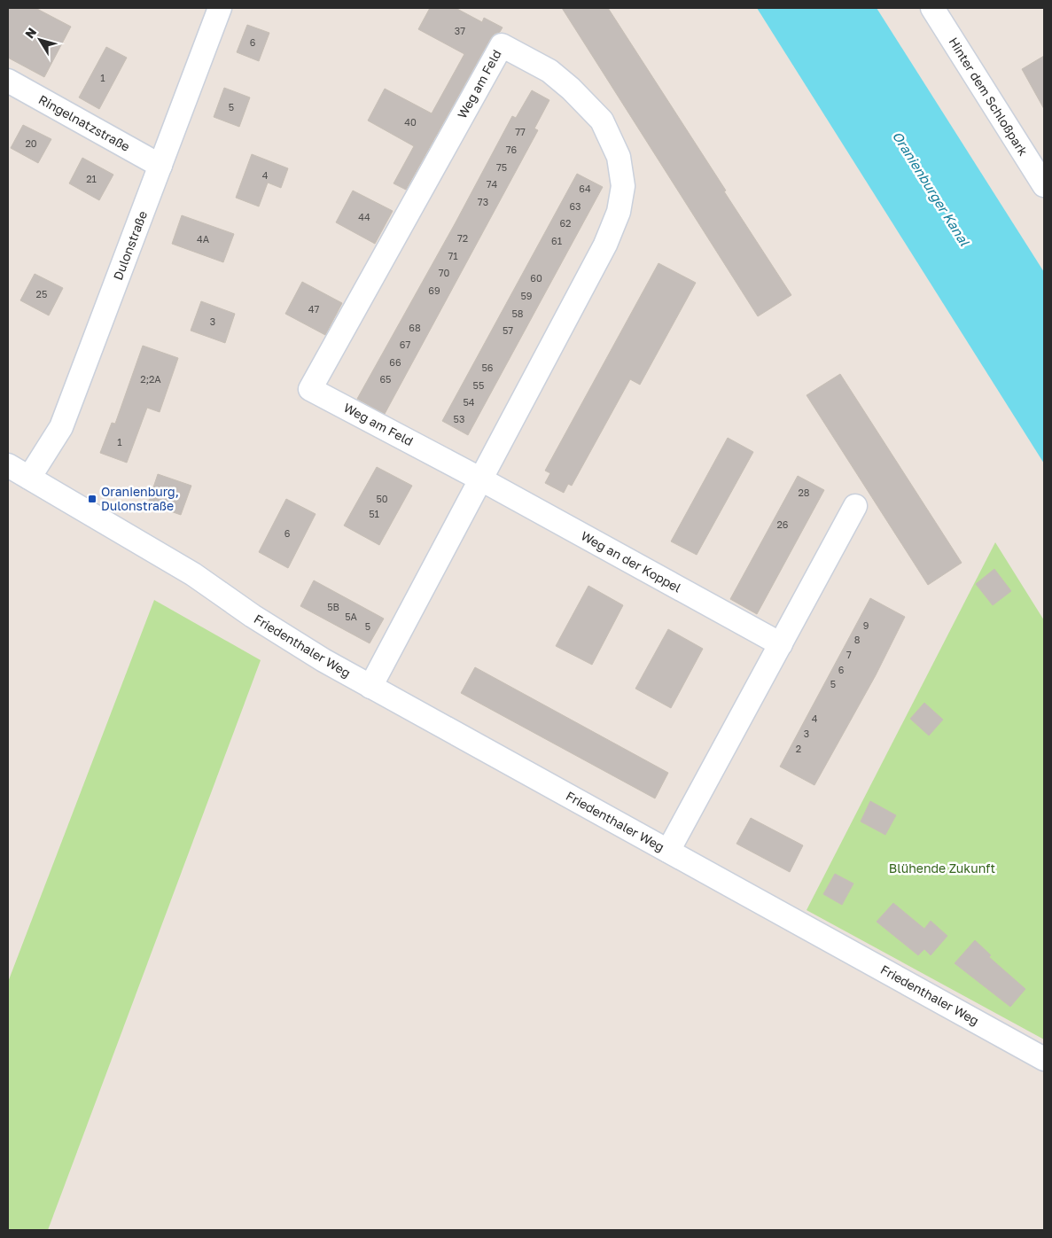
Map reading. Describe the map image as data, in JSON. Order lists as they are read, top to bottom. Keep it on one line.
{"streets":{"street":["Weg am Feld","Hinter dem Schloßpark","Ringelnatzstraße","Dulonstraße","Weg an der Koppel","Friedenthaler Weg"]},"crossings":[["Weg am Feld","Weg an der Koppel"],["Weg am Feld","Friedenthaler Weg"],["Ringelnatzstraße","Dulonstraße"],["Dulonstraße","Friedenthaler Weg"]],"water":["Oranienburger Kanal"],"parks":["Blühende Zukunft"],"places":{"transit":["Oranienburg, Dulonstraße"]},"house_numbers":["37","6","1","5","40","77","20","76","75","4","21","74","64","73","63","44","62","72","4A","61","71","70","60","69","25","59","47","58","3","68","57","67","66","56","2;2A","65","55","54","53","1","28","50","51","26","6","5B","5A","9","5","8","7","6","5","4","3","2"],"north":"top left"}
